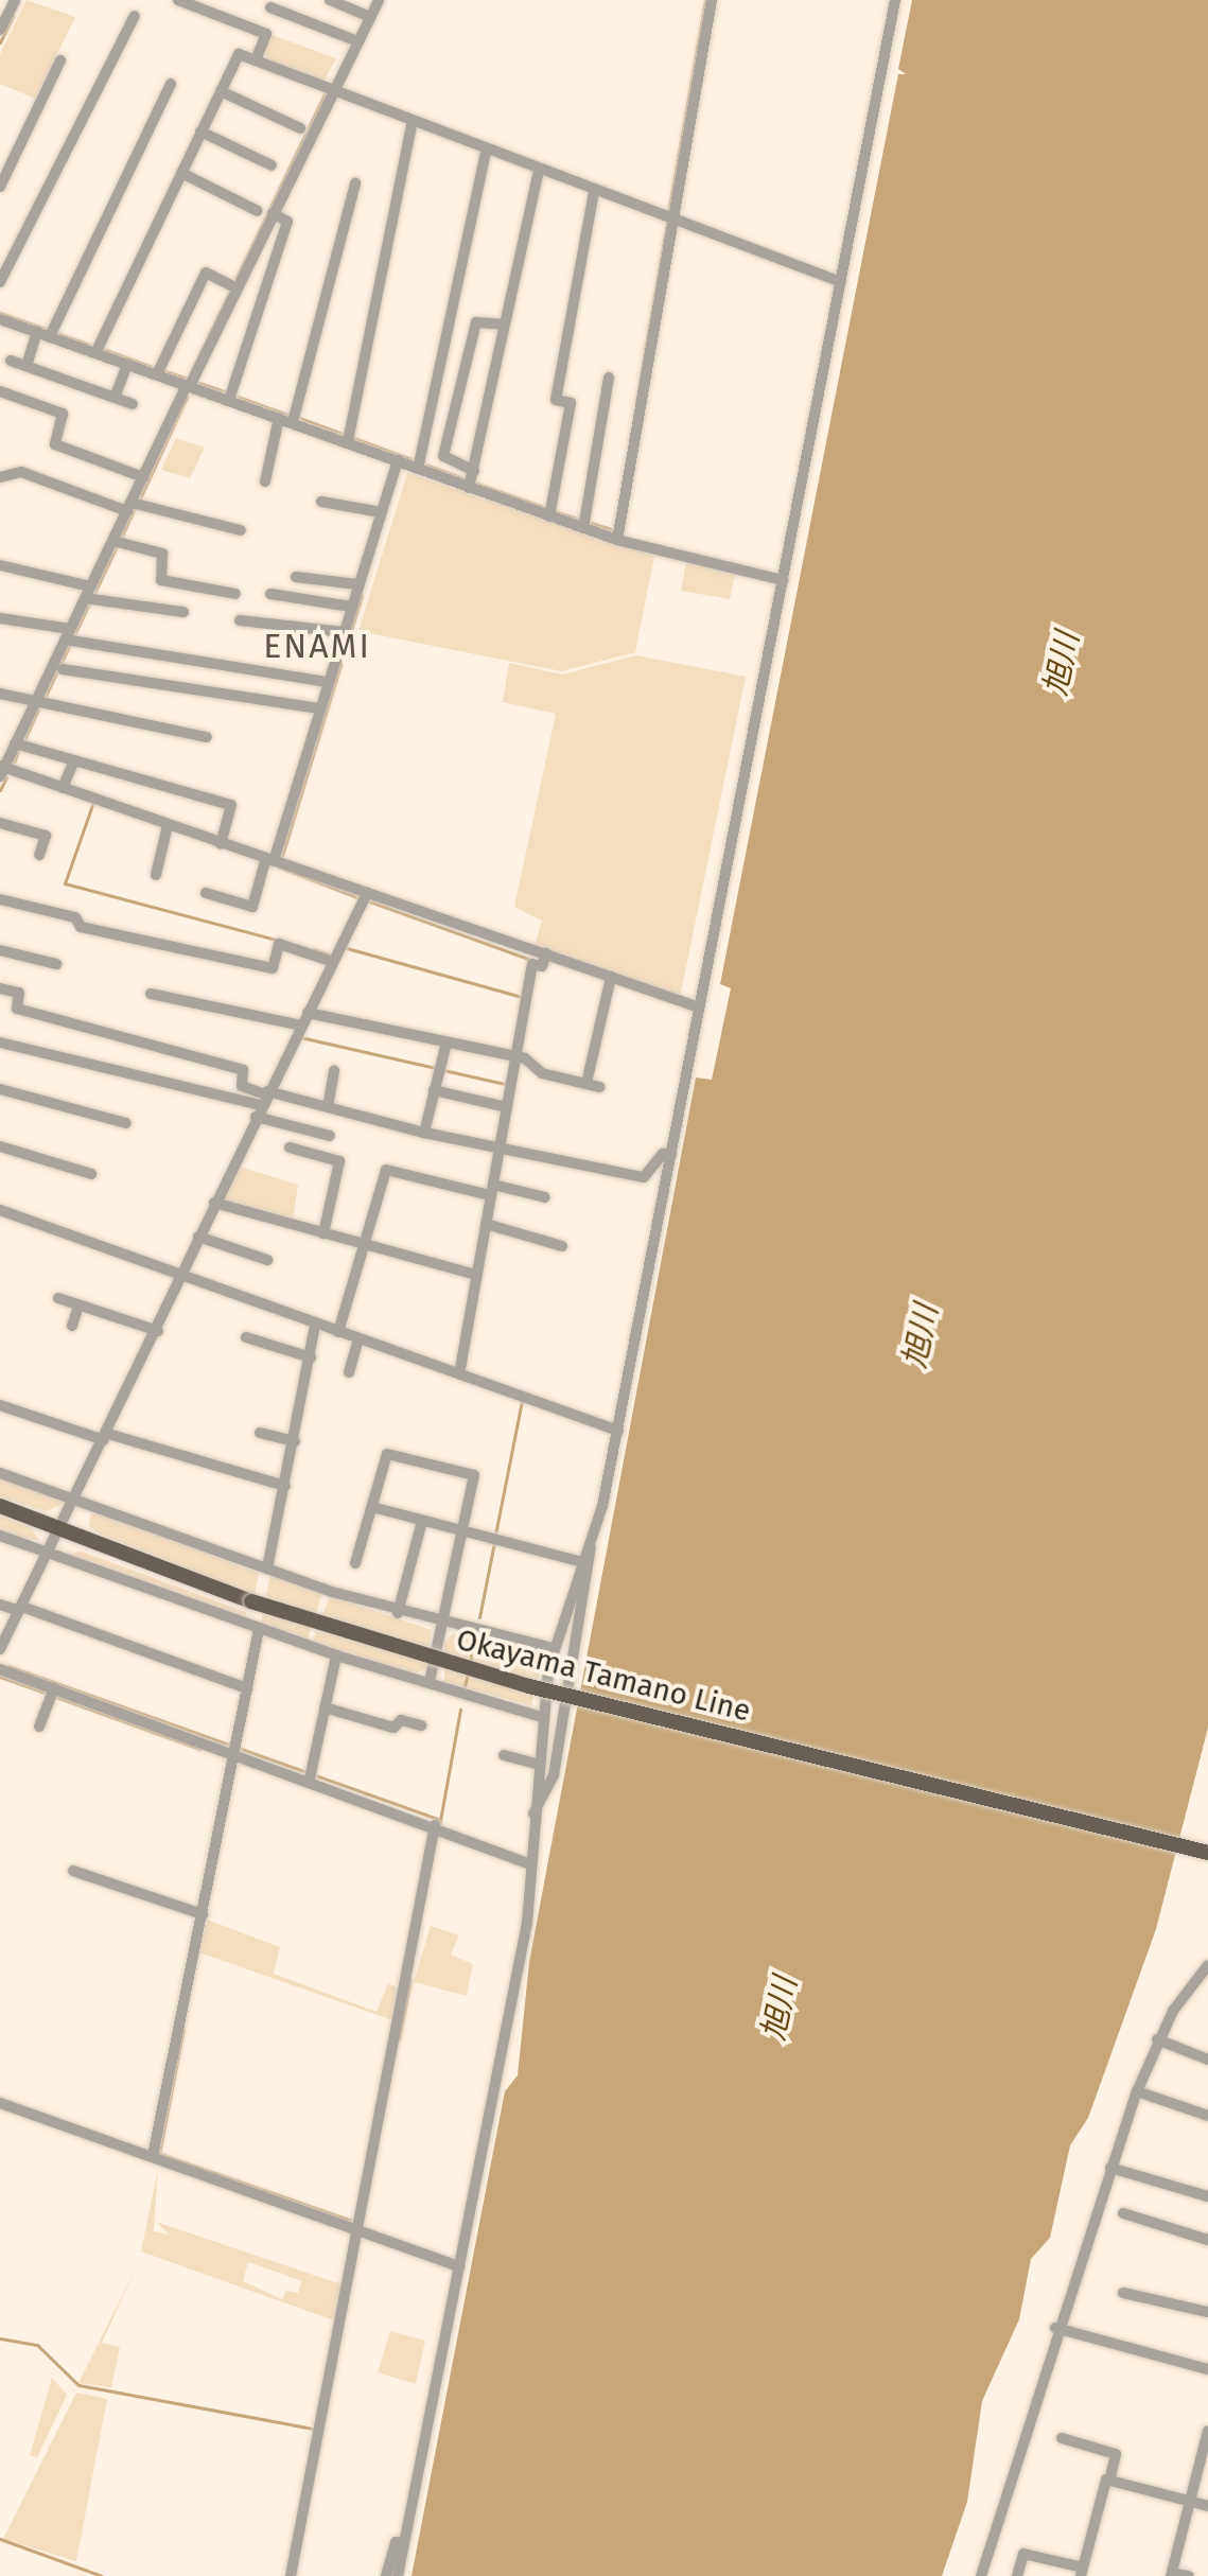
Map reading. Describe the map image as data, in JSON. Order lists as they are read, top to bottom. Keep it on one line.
{"streets":{"main road":["Okayama Tamano Line"]},"districts":["ENAMI"],"water":["旭川"]}
